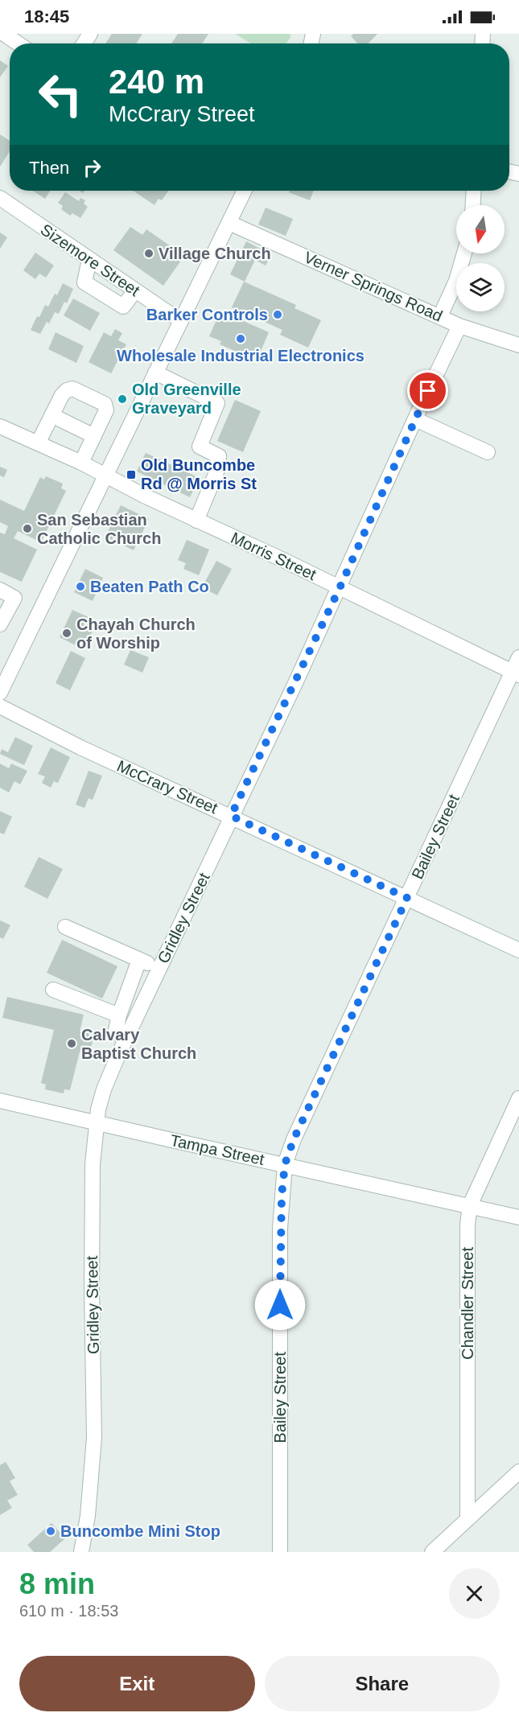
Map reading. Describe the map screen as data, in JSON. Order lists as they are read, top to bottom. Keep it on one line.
{"streets":{"street":["Sizemore Street","Verner Springs Road","Morris Street","McCrary Street","Bailey Street","Gridley Street","Tampa Street","Chandler Street"]},"crossings":[["Verner Springs Road","Gridley Street"],["Morris Street","Bailey Street"],["Morris Street","Gridley Street"],["McCrary Street","Bailey Street"],["McCrary Street","Gridley Street"],["Bailey Street","Tampa Street"],["Gridley Street","Tampa Street"],["Tampa Street","Chandler Street"]],"places":{"other":["Village Church","Barker Controls","Wholesale Industrial Electronics","Old Greenville Graveyard","San Sebastian Catholic Church","Beaten Path Co","Chayah Church of Worship","Calvary Baptist Church","Buncombe Mini Stop"],"transit":["Old Buncombe Rd @ Morris St"]},"north":"bottom","page":{"status":"18:45","turn":["240 m","McCrary Street"],"then":"Then","heading":["8 min","610 m · 18:53"],"buttons":["Exit","Share"]}}
